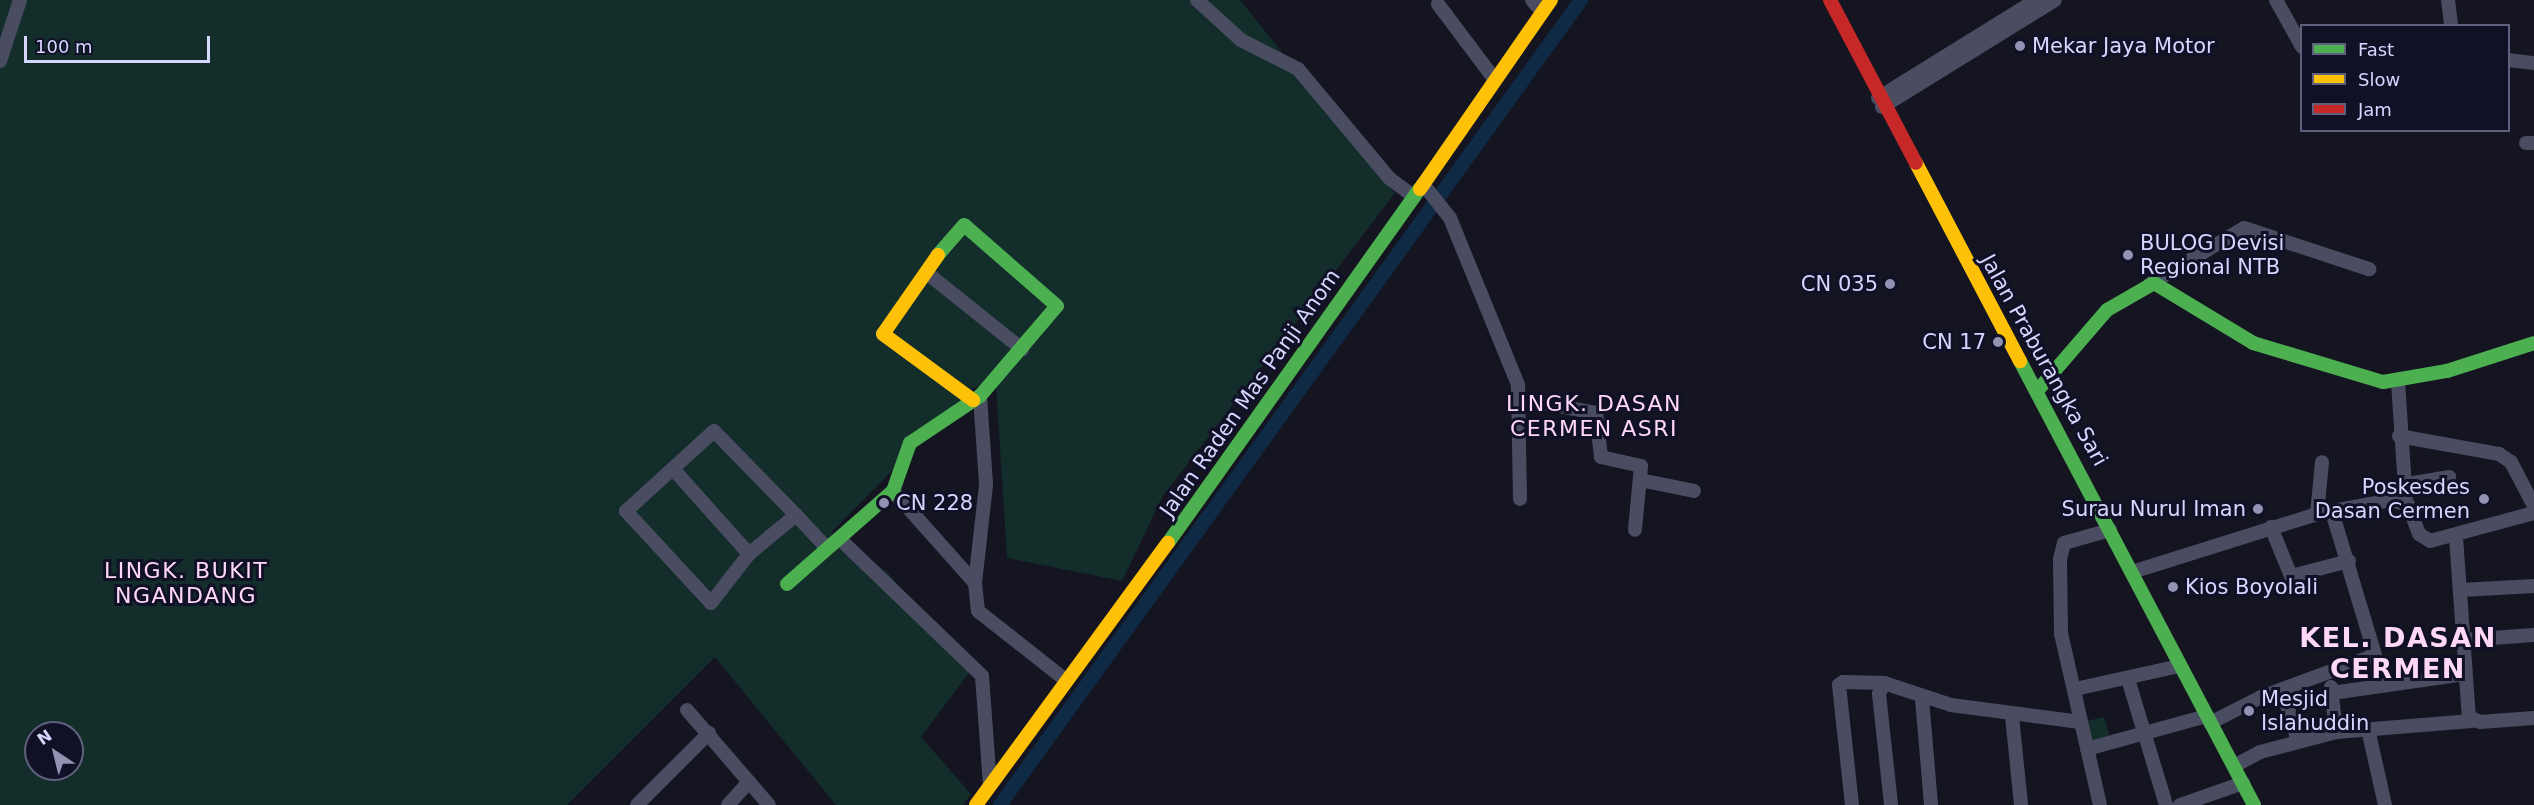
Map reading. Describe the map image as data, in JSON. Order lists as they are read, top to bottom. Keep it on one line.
{"streets":{"street":["Jalan Praburangka Sari","Jalan Raden Mas Panji Anom"]},"districts":["LINGK. DASAN CERMEN ASRI","LINGK. BUKIT NGANDANG","KEL. DASAN CERMEN"],"places":["Mekar Jaya Motor","BULOG Devisi Regional NTB","CN 035","CN 17","Poskesdes Dasan Cermen","CN 228","Surau Nurul Iman","Kios Boyolali","Mesjid Islahuddin"],"legend":["Fast","Slow","Jam"],"scale_bar":"100 m","north":"top left"}
